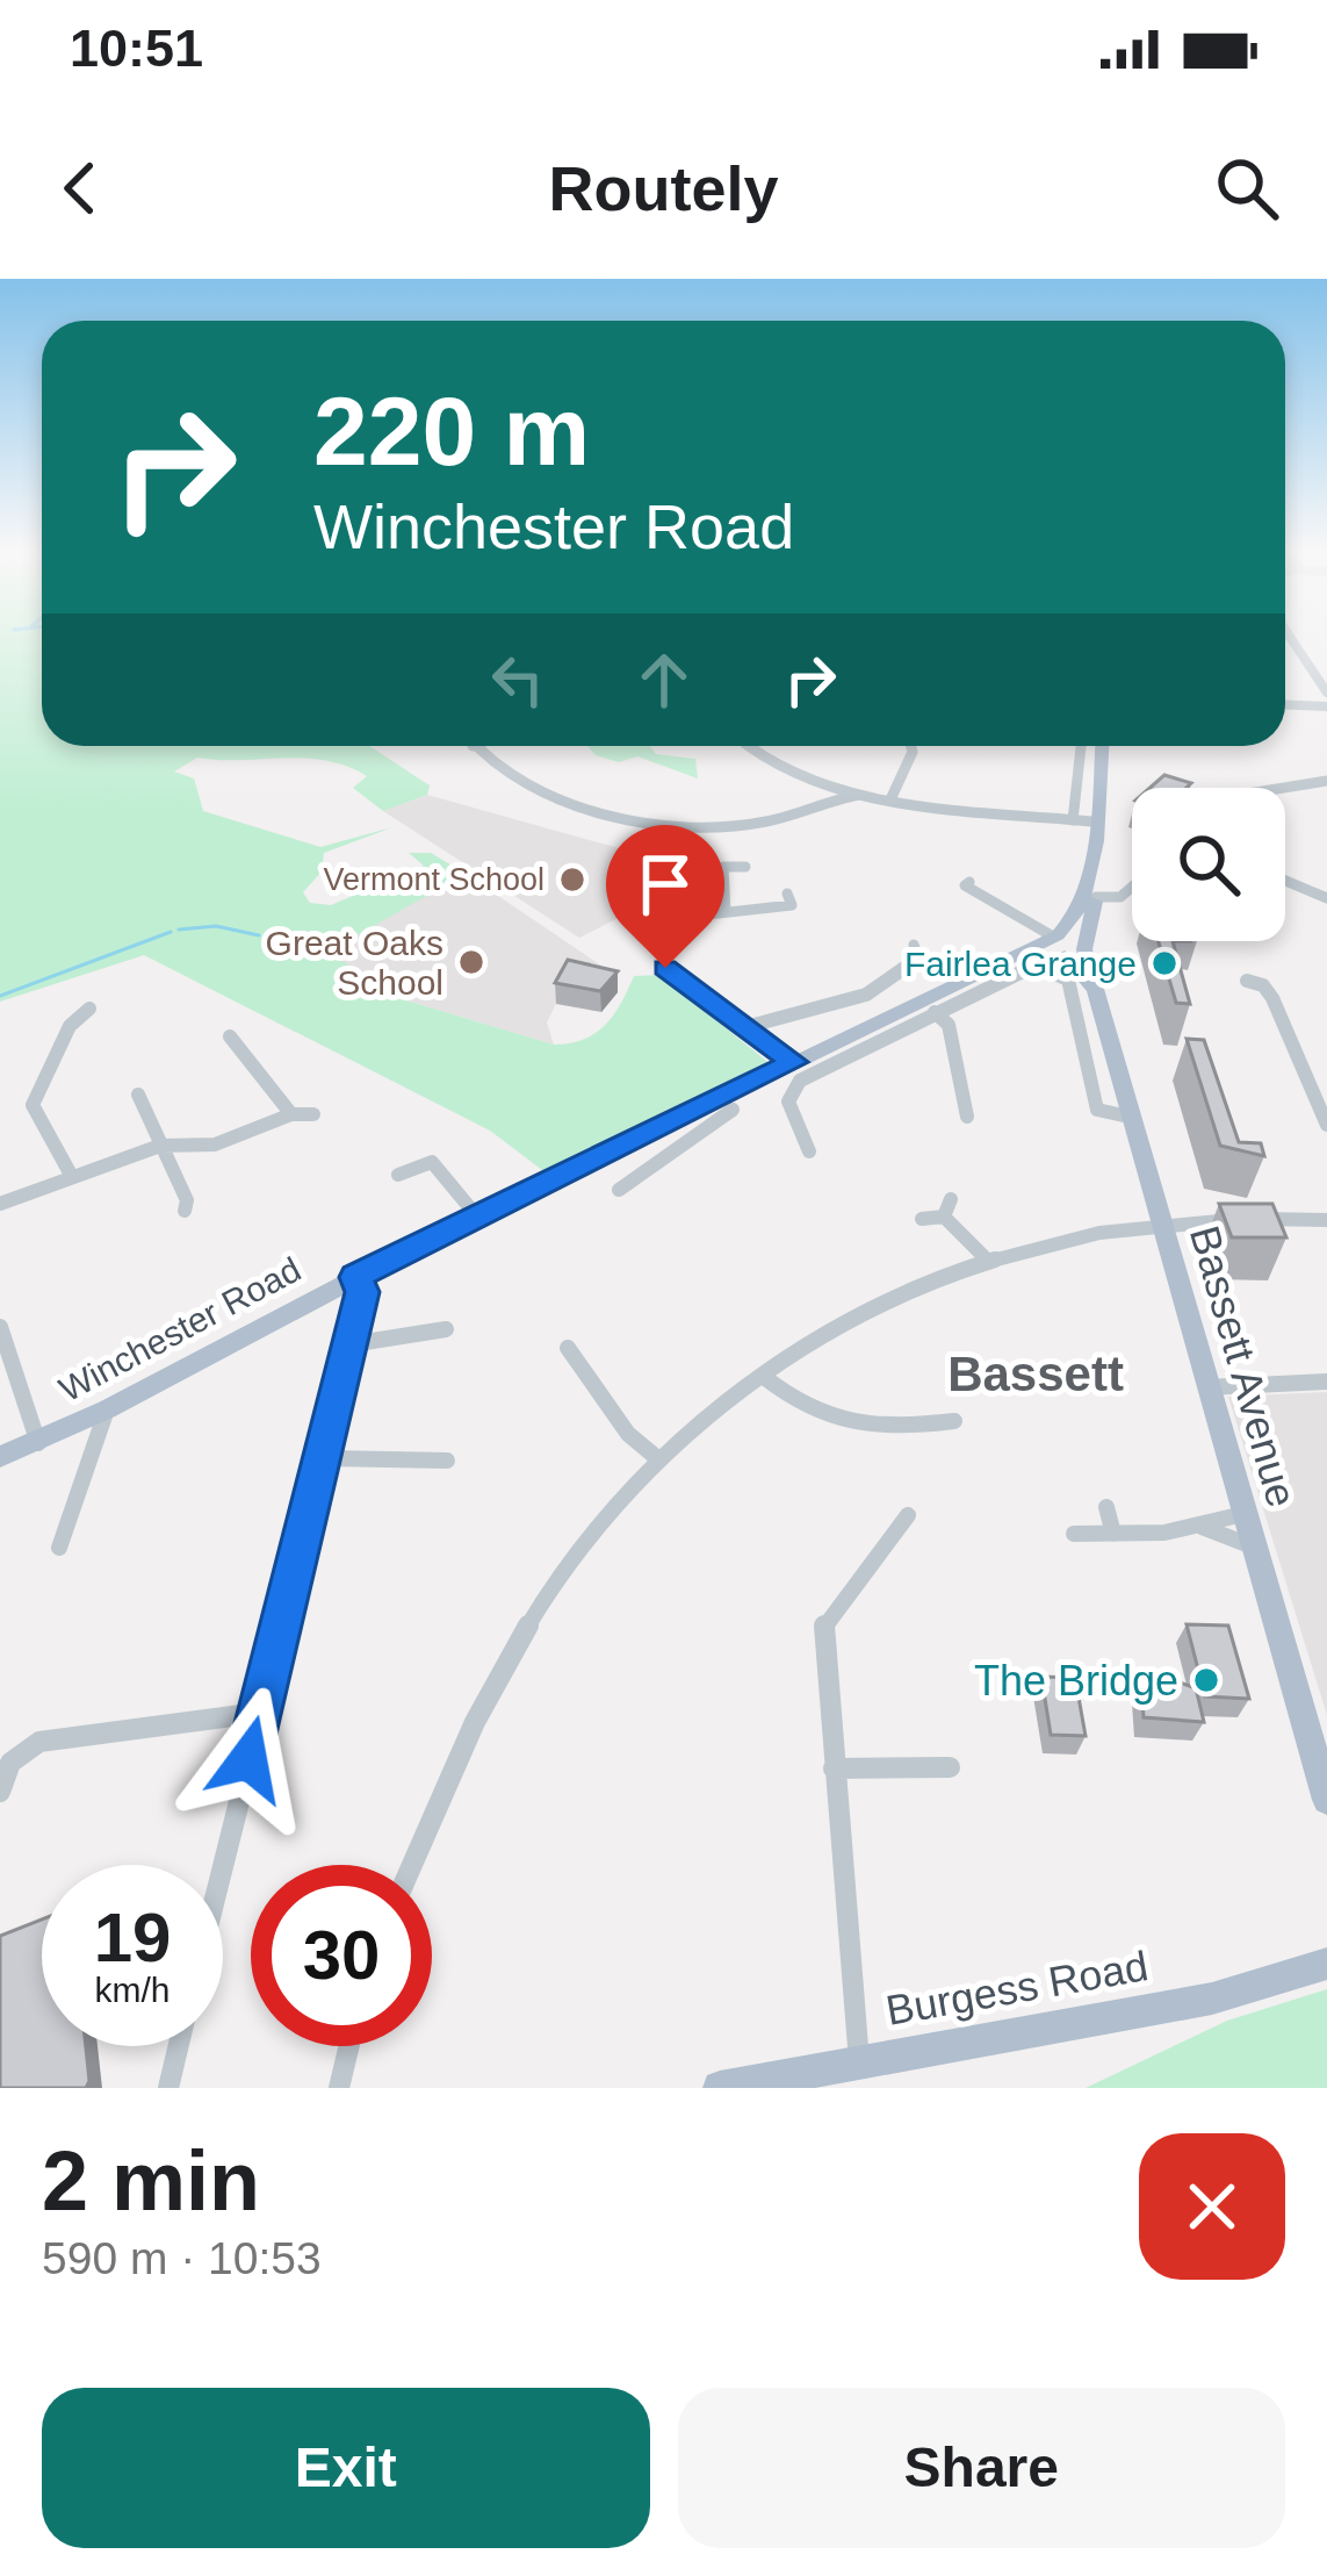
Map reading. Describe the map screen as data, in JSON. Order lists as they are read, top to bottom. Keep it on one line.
{"streets":{"main road":["Winchester Road","Bassett Avenue","Burgess Road"]},"crossings":[["Winchester Road","Bassett Avenue"]],"districts":["Bassett"],"places":["Vermont School","Great Oaks School","Fairlea Grange","The Bridge"],"page":{"status":"10:51","header":"Routely","turn":["220 m","Winchester Road"],"speed":"19 km/h","limit":"30","heading":["2 min","590 m · 10:53"],"buttons":["Exit","Share"]}}
